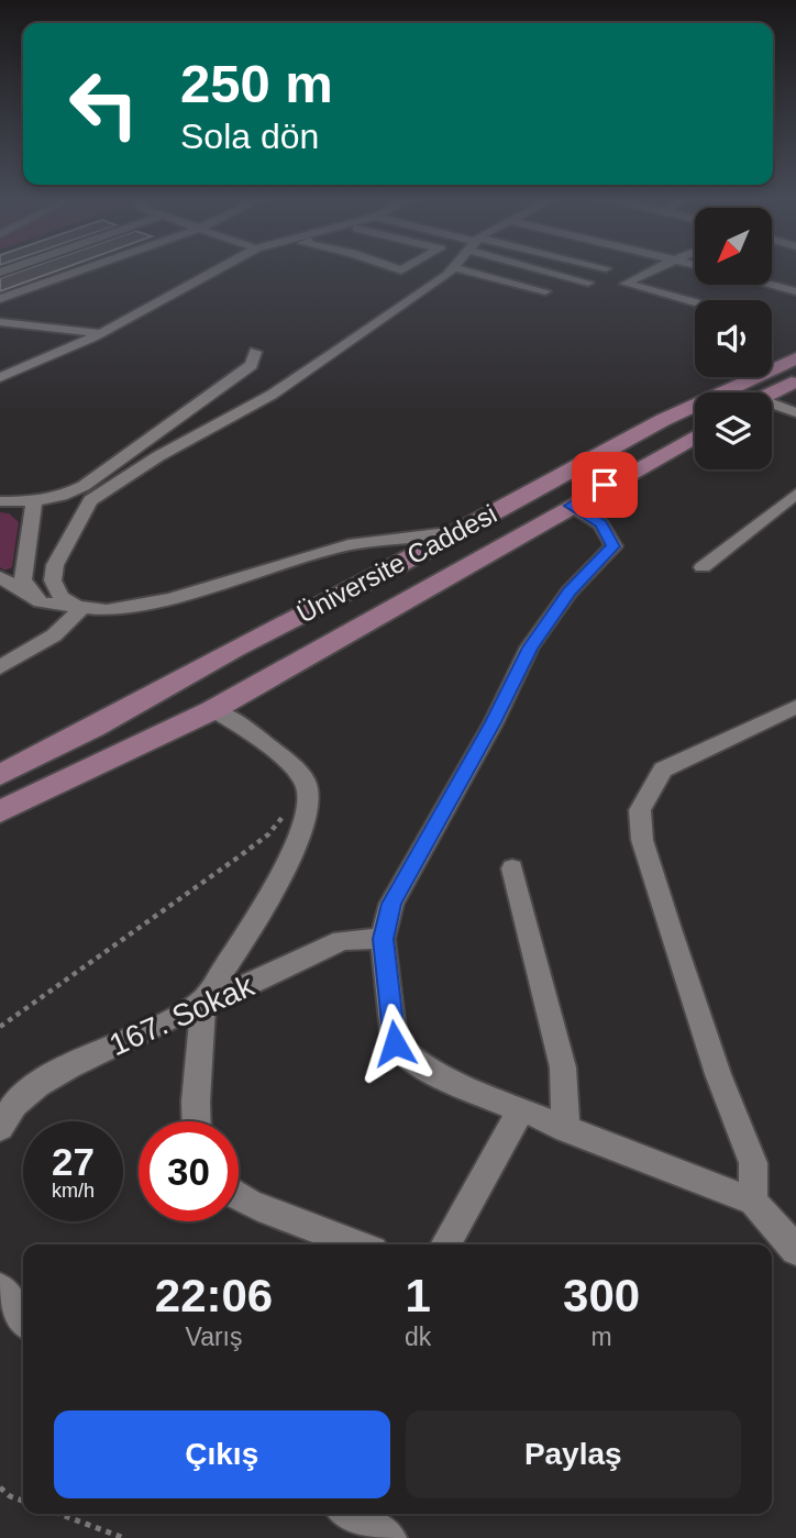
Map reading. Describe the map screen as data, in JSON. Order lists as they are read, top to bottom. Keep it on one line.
{"streets":{"main road":["Üniversite Caddesi"],"street":["167. Sokak"]},"north":"bottom left","page":{"turn":["250 m","Sola dön"],"speed":"27 km/h","limit":"30","eta":["22:06","Varış","1","dk","300","m"],"buttons":["Çıkış","Paylaş"]}}
